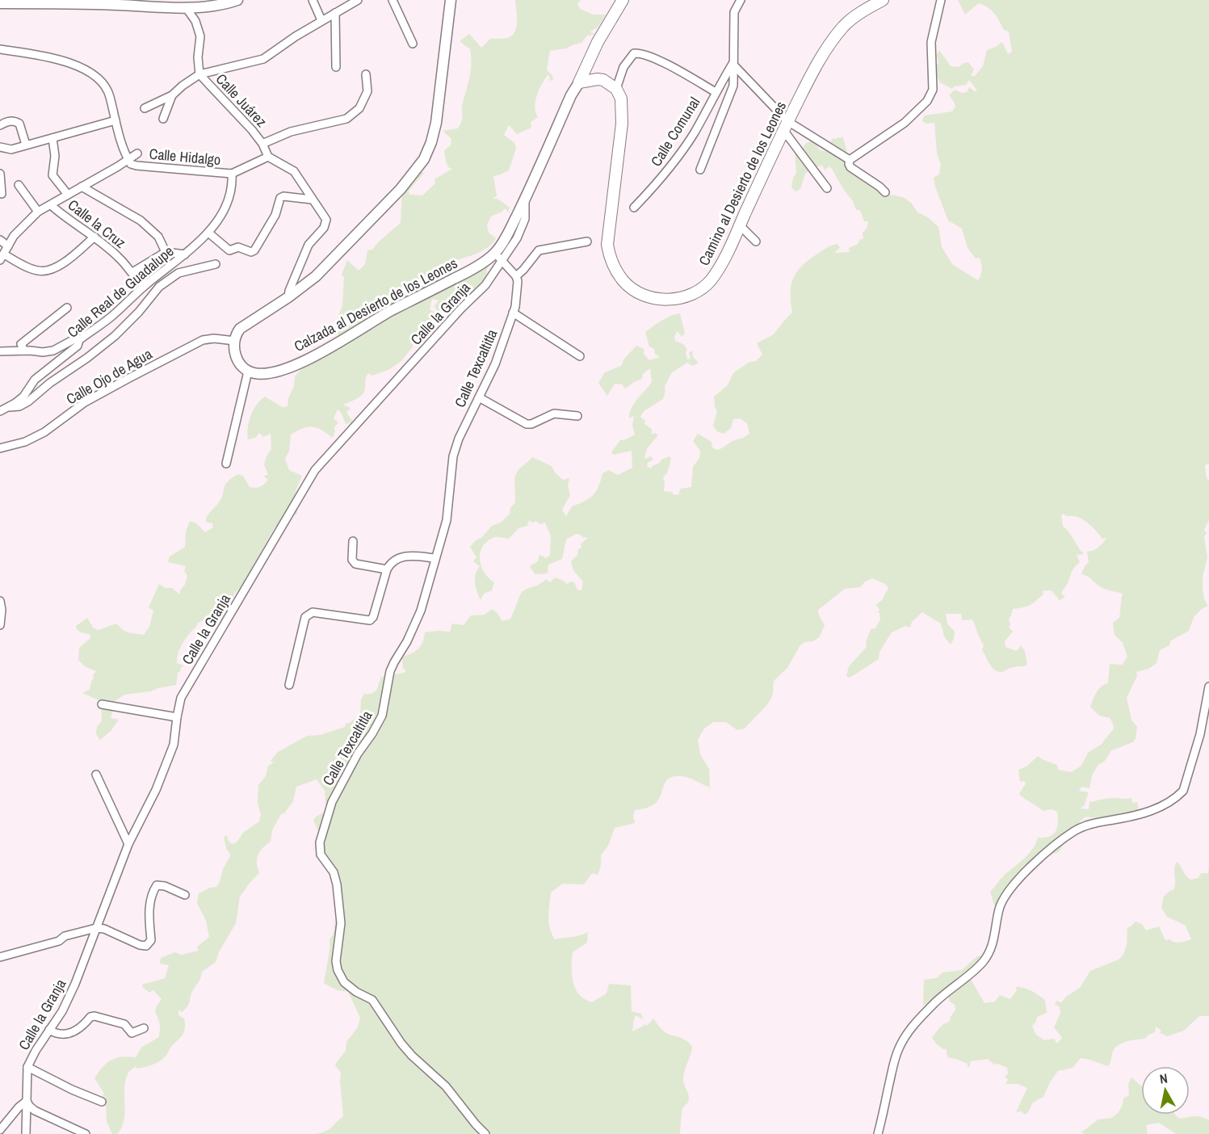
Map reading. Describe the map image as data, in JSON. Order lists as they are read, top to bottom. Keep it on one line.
{"streets":{"main road":["Camino al Desierto de los Leones"],"street":["Calle Juárez","Calle Comunal","Calle Hidalgo","Calle la Cruz","Calle Real de Guadalupe","Calzada al Desierto de los Leones","Calle la Granja","Calle Texcaltitla","Calle Ojo de Agua"]},"crossings":[["Calle Juárez","Calle Hidalgo"],["Calle Hidalgo","Calle Real de Guadalupe"],["Calle la Cruz","Calle Real de Guadalupe"],["Calzada al Desierto de los Leones","Calle la Granja"]],"north":"top"}
